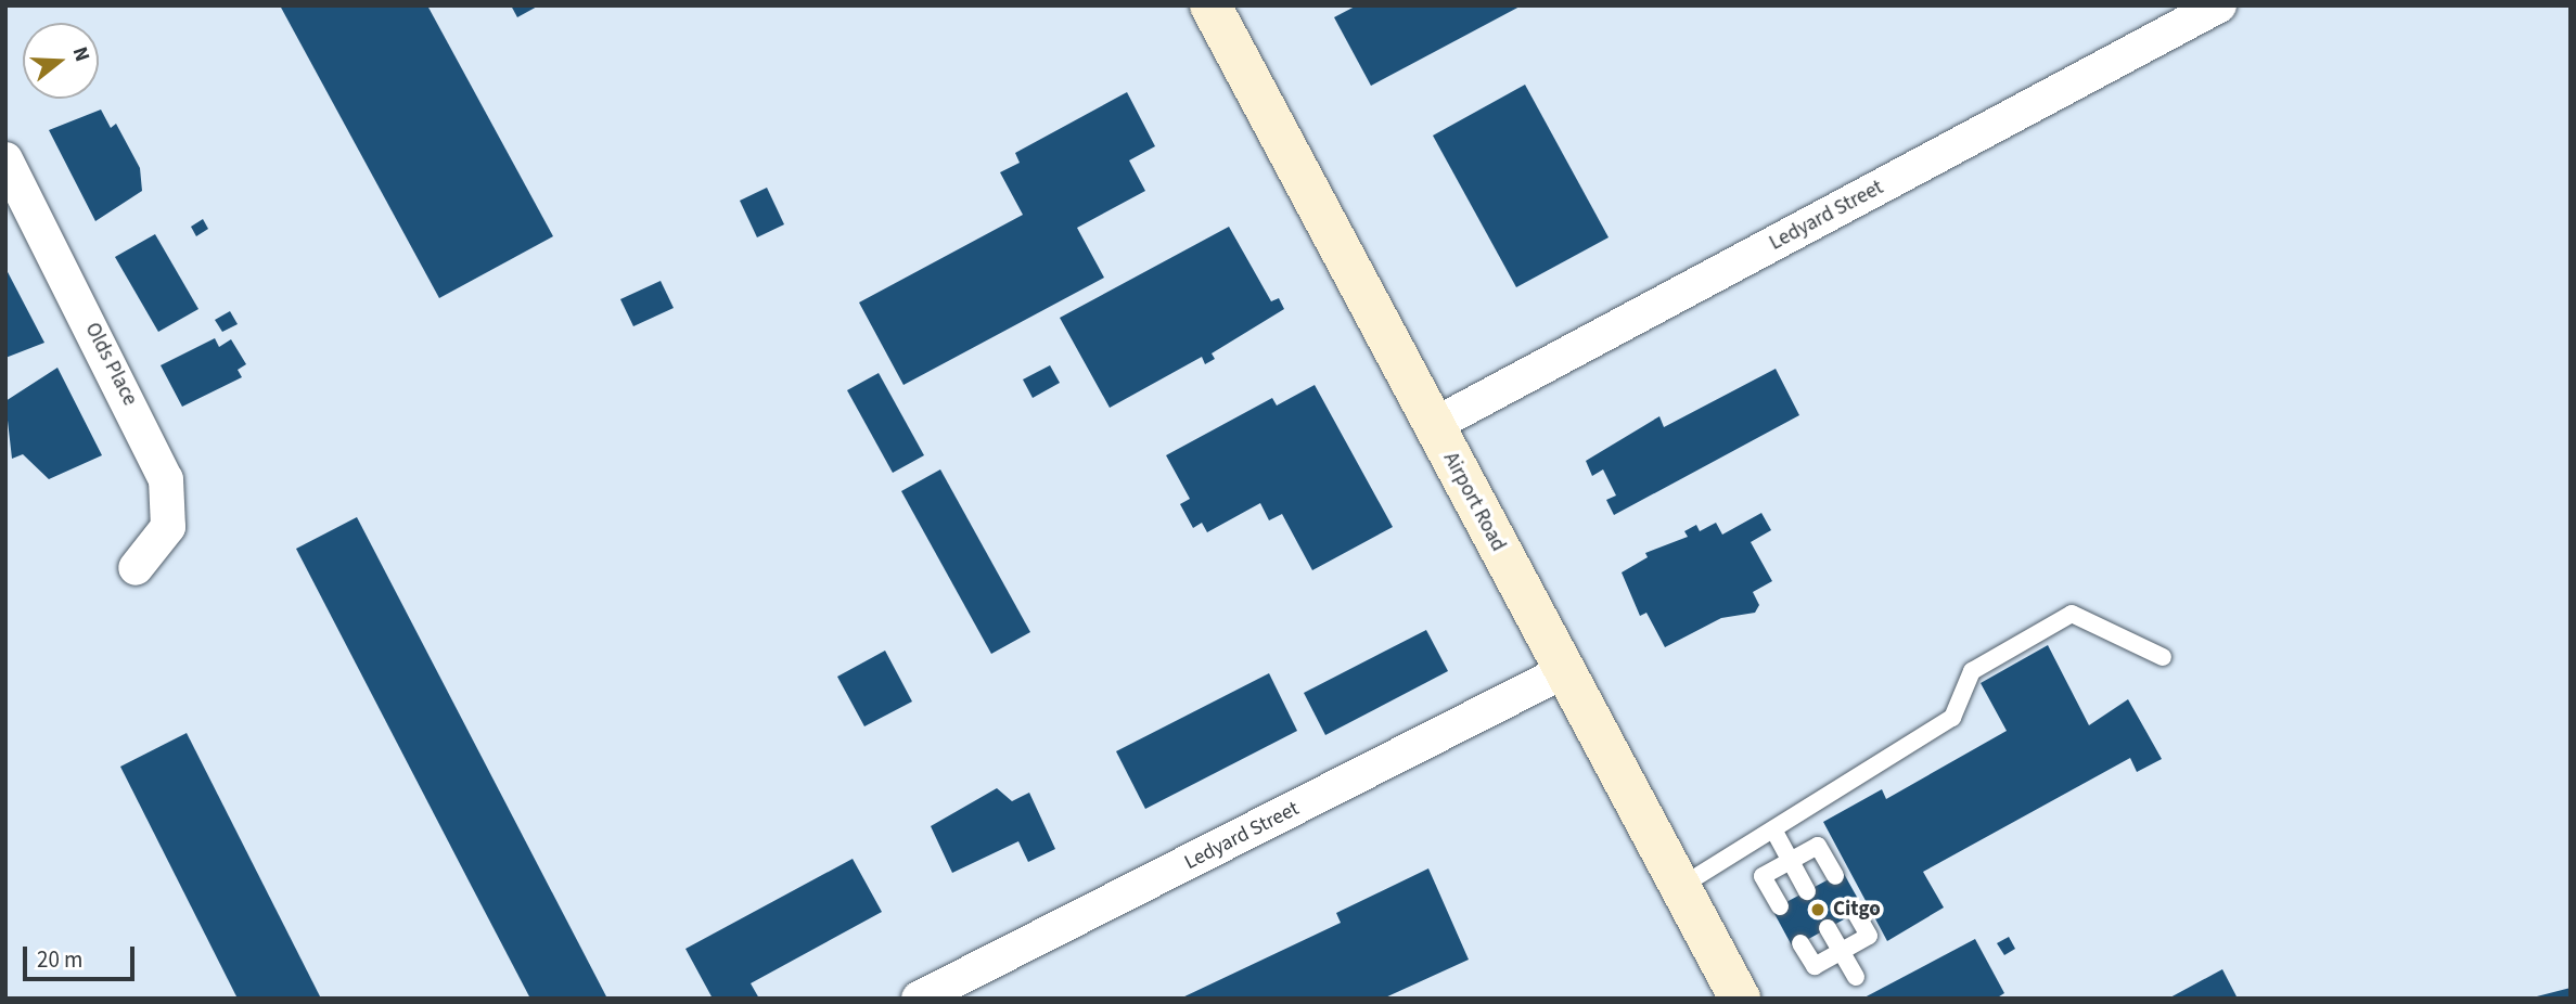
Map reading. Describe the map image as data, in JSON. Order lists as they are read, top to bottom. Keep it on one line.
{"streets":{"main road":["Airport Road"],"street":["Ledyard Street","Olds Place"]},"crossings":[["Ledyard Street","Airport Road"]],"places":["Citgo"],"scale_bar":"20 m","north":"right"}
